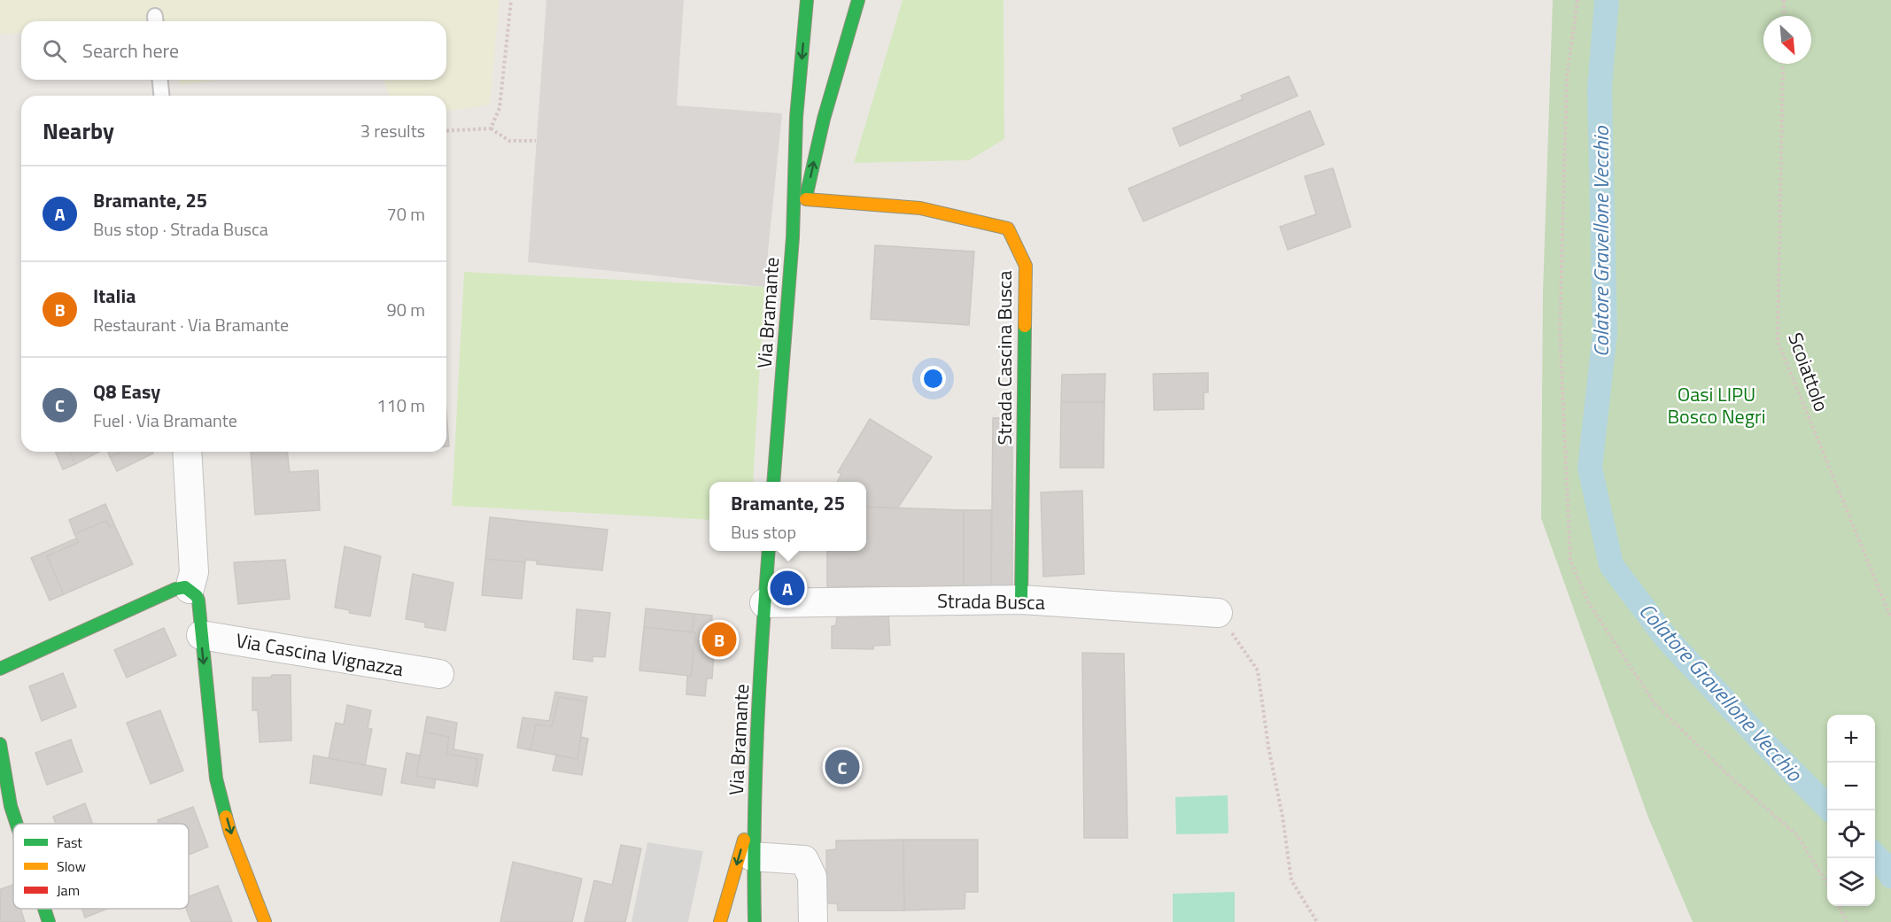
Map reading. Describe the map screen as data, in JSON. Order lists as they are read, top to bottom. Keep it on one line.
{"streets":{"street":["Via Bramante","Strada Cascina Busca","Strada Busca","Via Cascina Vignazza"],"path":["Scoiattolo"]},"crossings":[["Via Bramante","Strada Cascina Busca"],["Via Bramante","Strada Busca"],["Strada Cascina Busca","Strada Busca"]],"water":["Colatore Gravellone Vecchio"],"parks":["Oasi LIPU Bosco Negri"],"legend":["Fast","Slow","Jam"],"north":"bottom right","page":{"search":"Search here","heading":["Nearby","3 results"],"list":[{"mark":"A","name":"Bramante, 25","note":"Bus stop · Strada Busca","value":"70 m"},{"mark":"B","name":"Italia","note":"Restaurant · Via Bramante","value":"90 m"},{"mark":"C","name":"Q8 Easy","note":"Fuel · Via Bramante","value":"110 m"}],"popup":["Bramante, 25","Bus stop"],"pins":["A","B","C"],"map_buttons":["+","−"]}}
